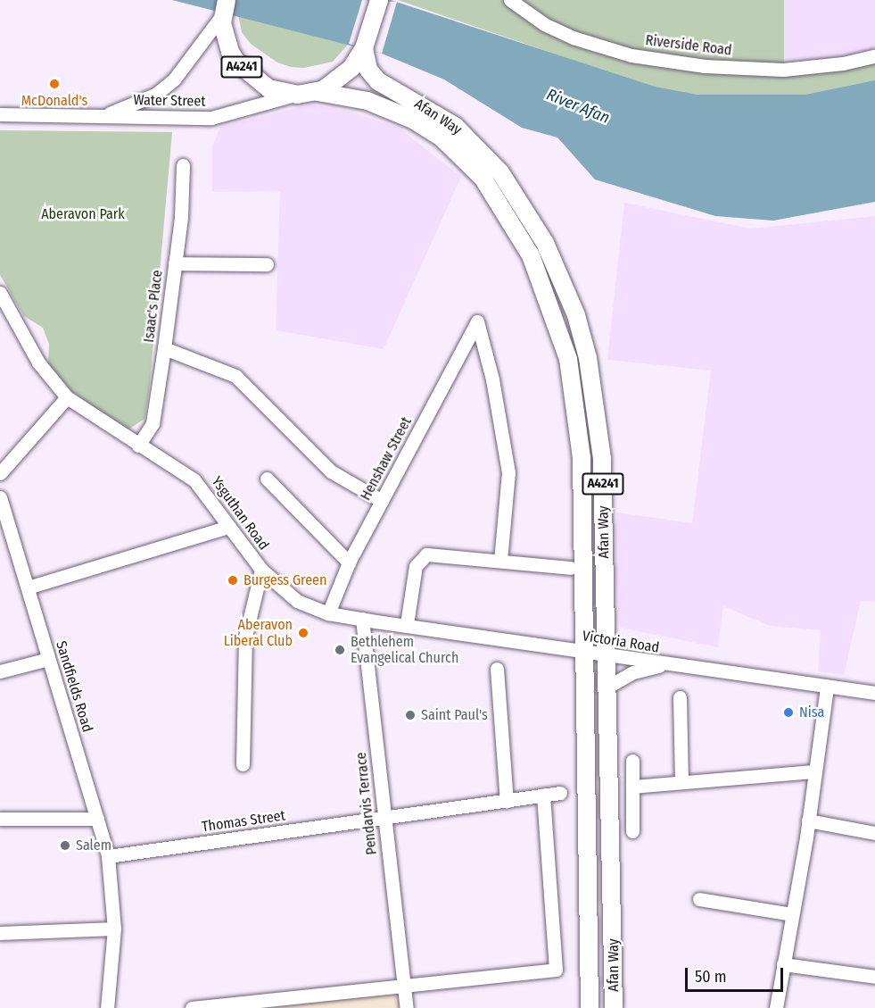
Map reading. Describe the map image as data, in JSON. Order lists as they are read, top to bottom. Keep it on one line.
{"streets":{"main road":["A4241","Afan Way"],"street":["Riverside Road","Water Street","Isaac's Place","Henshaw Street","Ysguthan Road","Victoria Road","Sandfields Road","Pendarvis Terrace","Thomas Street"]},"crossings":[["A4241","Water Street"],["A4241","Afan Way"],["Afan Way","Victoria Road"],["Isaac's Place","Ysguthan Road"],["Henshaw Street","Ysguthan Road"],["Ysguthan Road","Victoria Road"],["Ysguthan Road","Pendarvis Terrace"],["Victoria Road","Pendarvis Terrace"],["Sandfields Road","Thomas Street"],["Pendarvis Terrace","Thomas Street"]],"water":["River Afan"],"parks":["Aberavon Park"],"places":["McDonald's","Burgess Green","Aberavon Liberal Club","Bethlehem Evangelical Church","Nisa","Saint Paul's","Salem"],"scale_bar":"50 m"}
